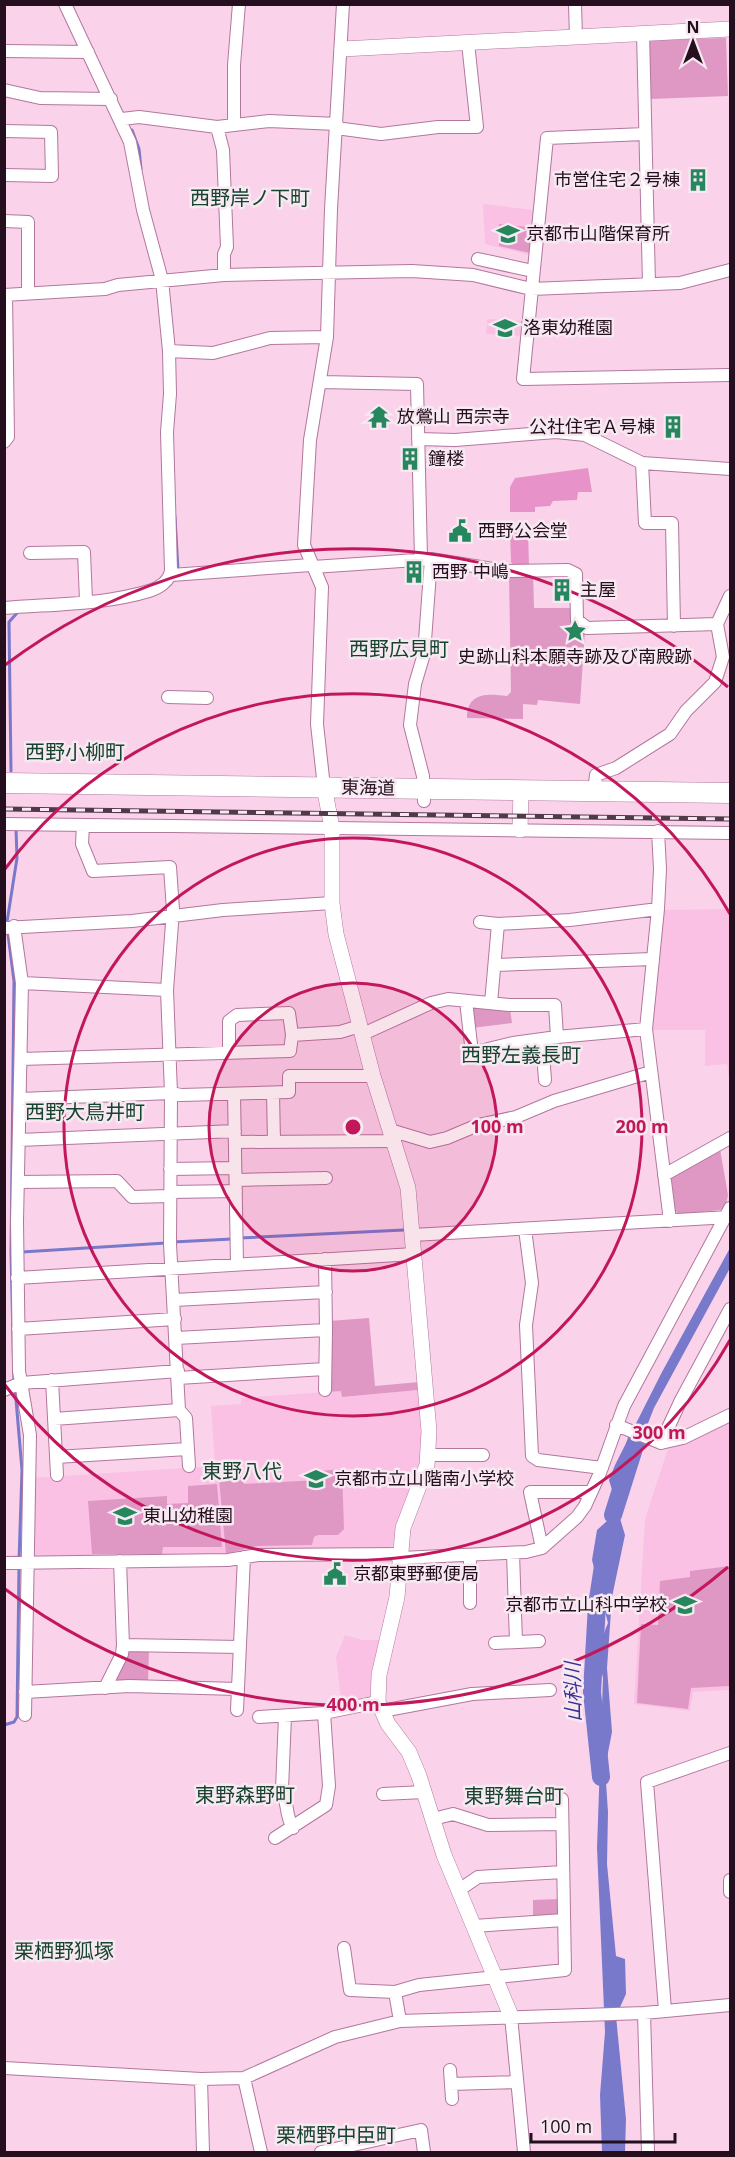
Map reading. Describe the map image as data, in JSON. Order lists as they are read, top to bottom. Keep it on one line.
{"streets":{"highway":["東海道"]},"districts":["西野岸ノ下町","西野広見町","西野小柳町","西野左義長町","西野大鳥井町","東野八代","東野森野町","東野舞台町","栗栖野狐塚","栗栖野中臣町"],"water":["山科川"],"places":{"building":["市営住宅２号棟","公社住宅Ａ号棟","鐘楼","西野 中嶋","主屋"],"school or university":["京都市山階保育所","洛東幼稚園","京都市立山階南小学校","東山幼稚園","京都市立山科中学校"],"temple":["放鶯山 西宗寺"],"public building":["西野公会堂","京都東野郵便局"],"place":["史跡山科本願寺跡及び南殿跡"]},"scale_bar":"100 m","north":"top","rings":["100 m","200 m","300 m","400 m"]}
